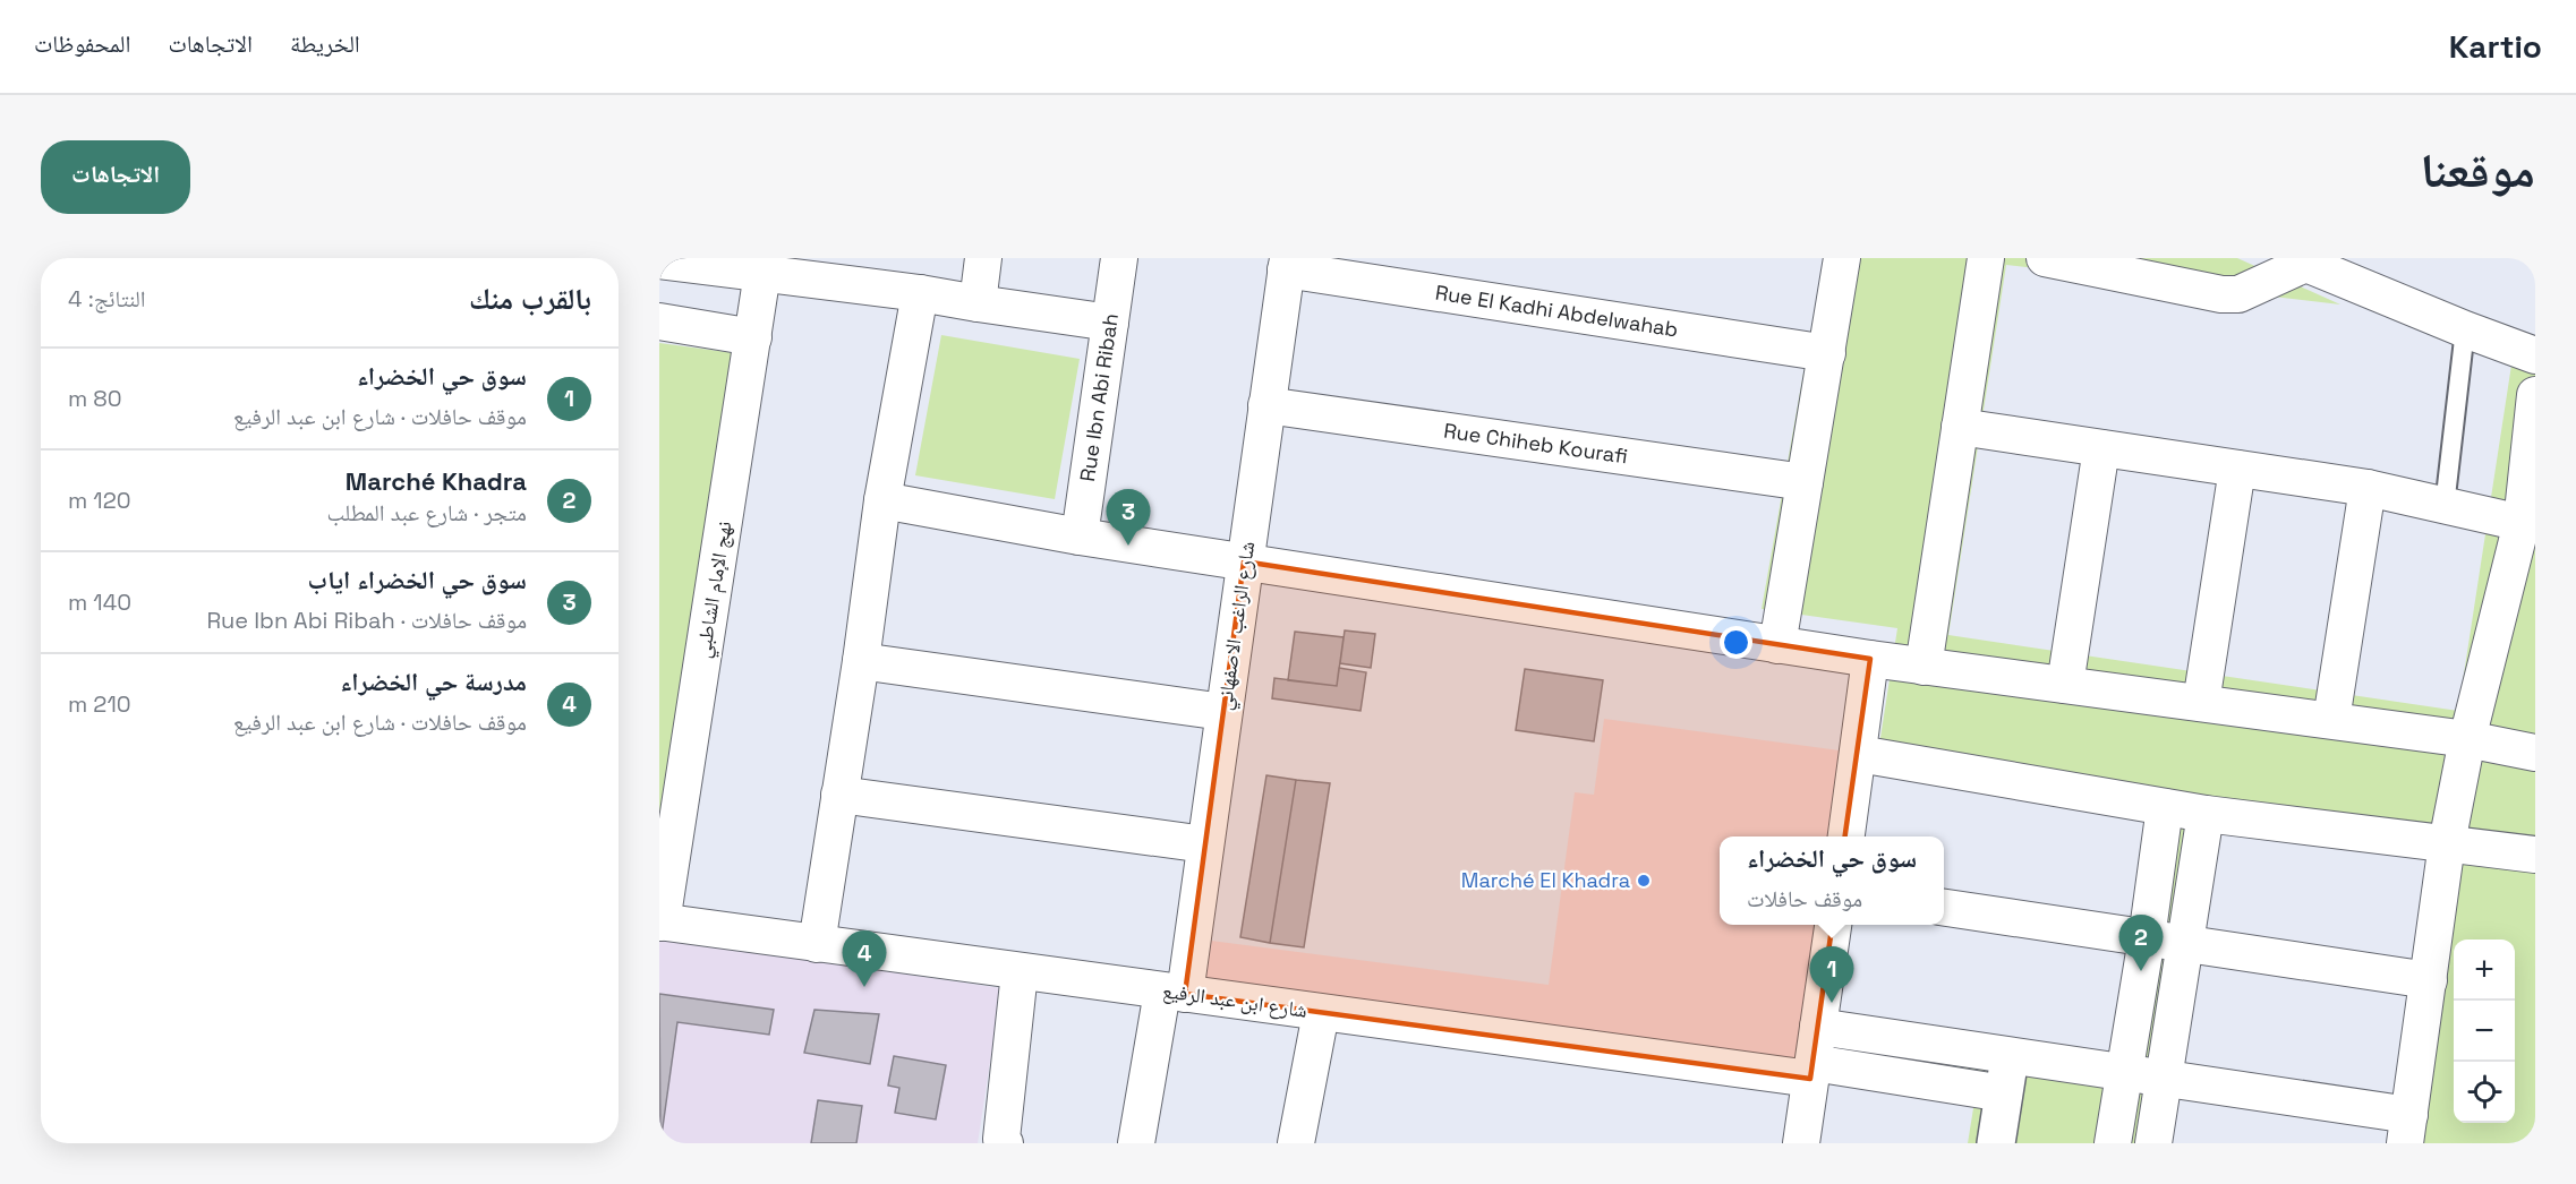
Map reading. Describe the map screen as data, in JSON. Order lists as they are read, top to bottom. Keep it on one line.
{"streets":{"street":["Rue El Kadhi Abdelwahab","Rue Ibn Abi Ribah","Rue Chiheb Kourafi","نهج الإمام الشاطبي","شارع الراغب الاصفهاني","شارع ابن عبد الرفيع"]},"crossings":[["Rue El Kadhi Abdelwahab","شارع الراغب الاصفهاني"],["Rue Chiheb Kourafi","شارع الراغب الاصفهاني"],["نهج الإمام الشاطبي","شارع ابن عبد الرفيع"],["شارع الراغب الاصفهاني","شارع ابن عبد الرفيع"]],"places":["Marché El Khadra"],"page":{"header":"Kartio","nav":["الخريطة","الاتجاهات","المحفوظات"],"title":"موقعنا","buttons":"الاتجاهات","heading":["بالقرب منك","النتائج: 4"],"list":[{"mark":"1","name":"سوق حي الخضراء","note":"موقف حافلات · شارع ابن عبد الرفيع","value":"80 m"},{"mark":"2","name":"Marché Khadra","note":"متجر · شارع عبد المطلب","value":"120 m"},{"mark":"3","name":"سوق حي الخضراء اياب","note":"موقف حافلات · Rue Ibn Abi Ribah","value":"140 m"},{"mark":"4","name":"مدرسة حي الخضراء","note":"موقف حافلات · شارع ابن عبد الرفيع","value":"210 m"}],"pins":["3","2","4","1"],"popup":["سوق حي الخضراء","موقف حافلات"],"map_buttons":["+","−"]}}
